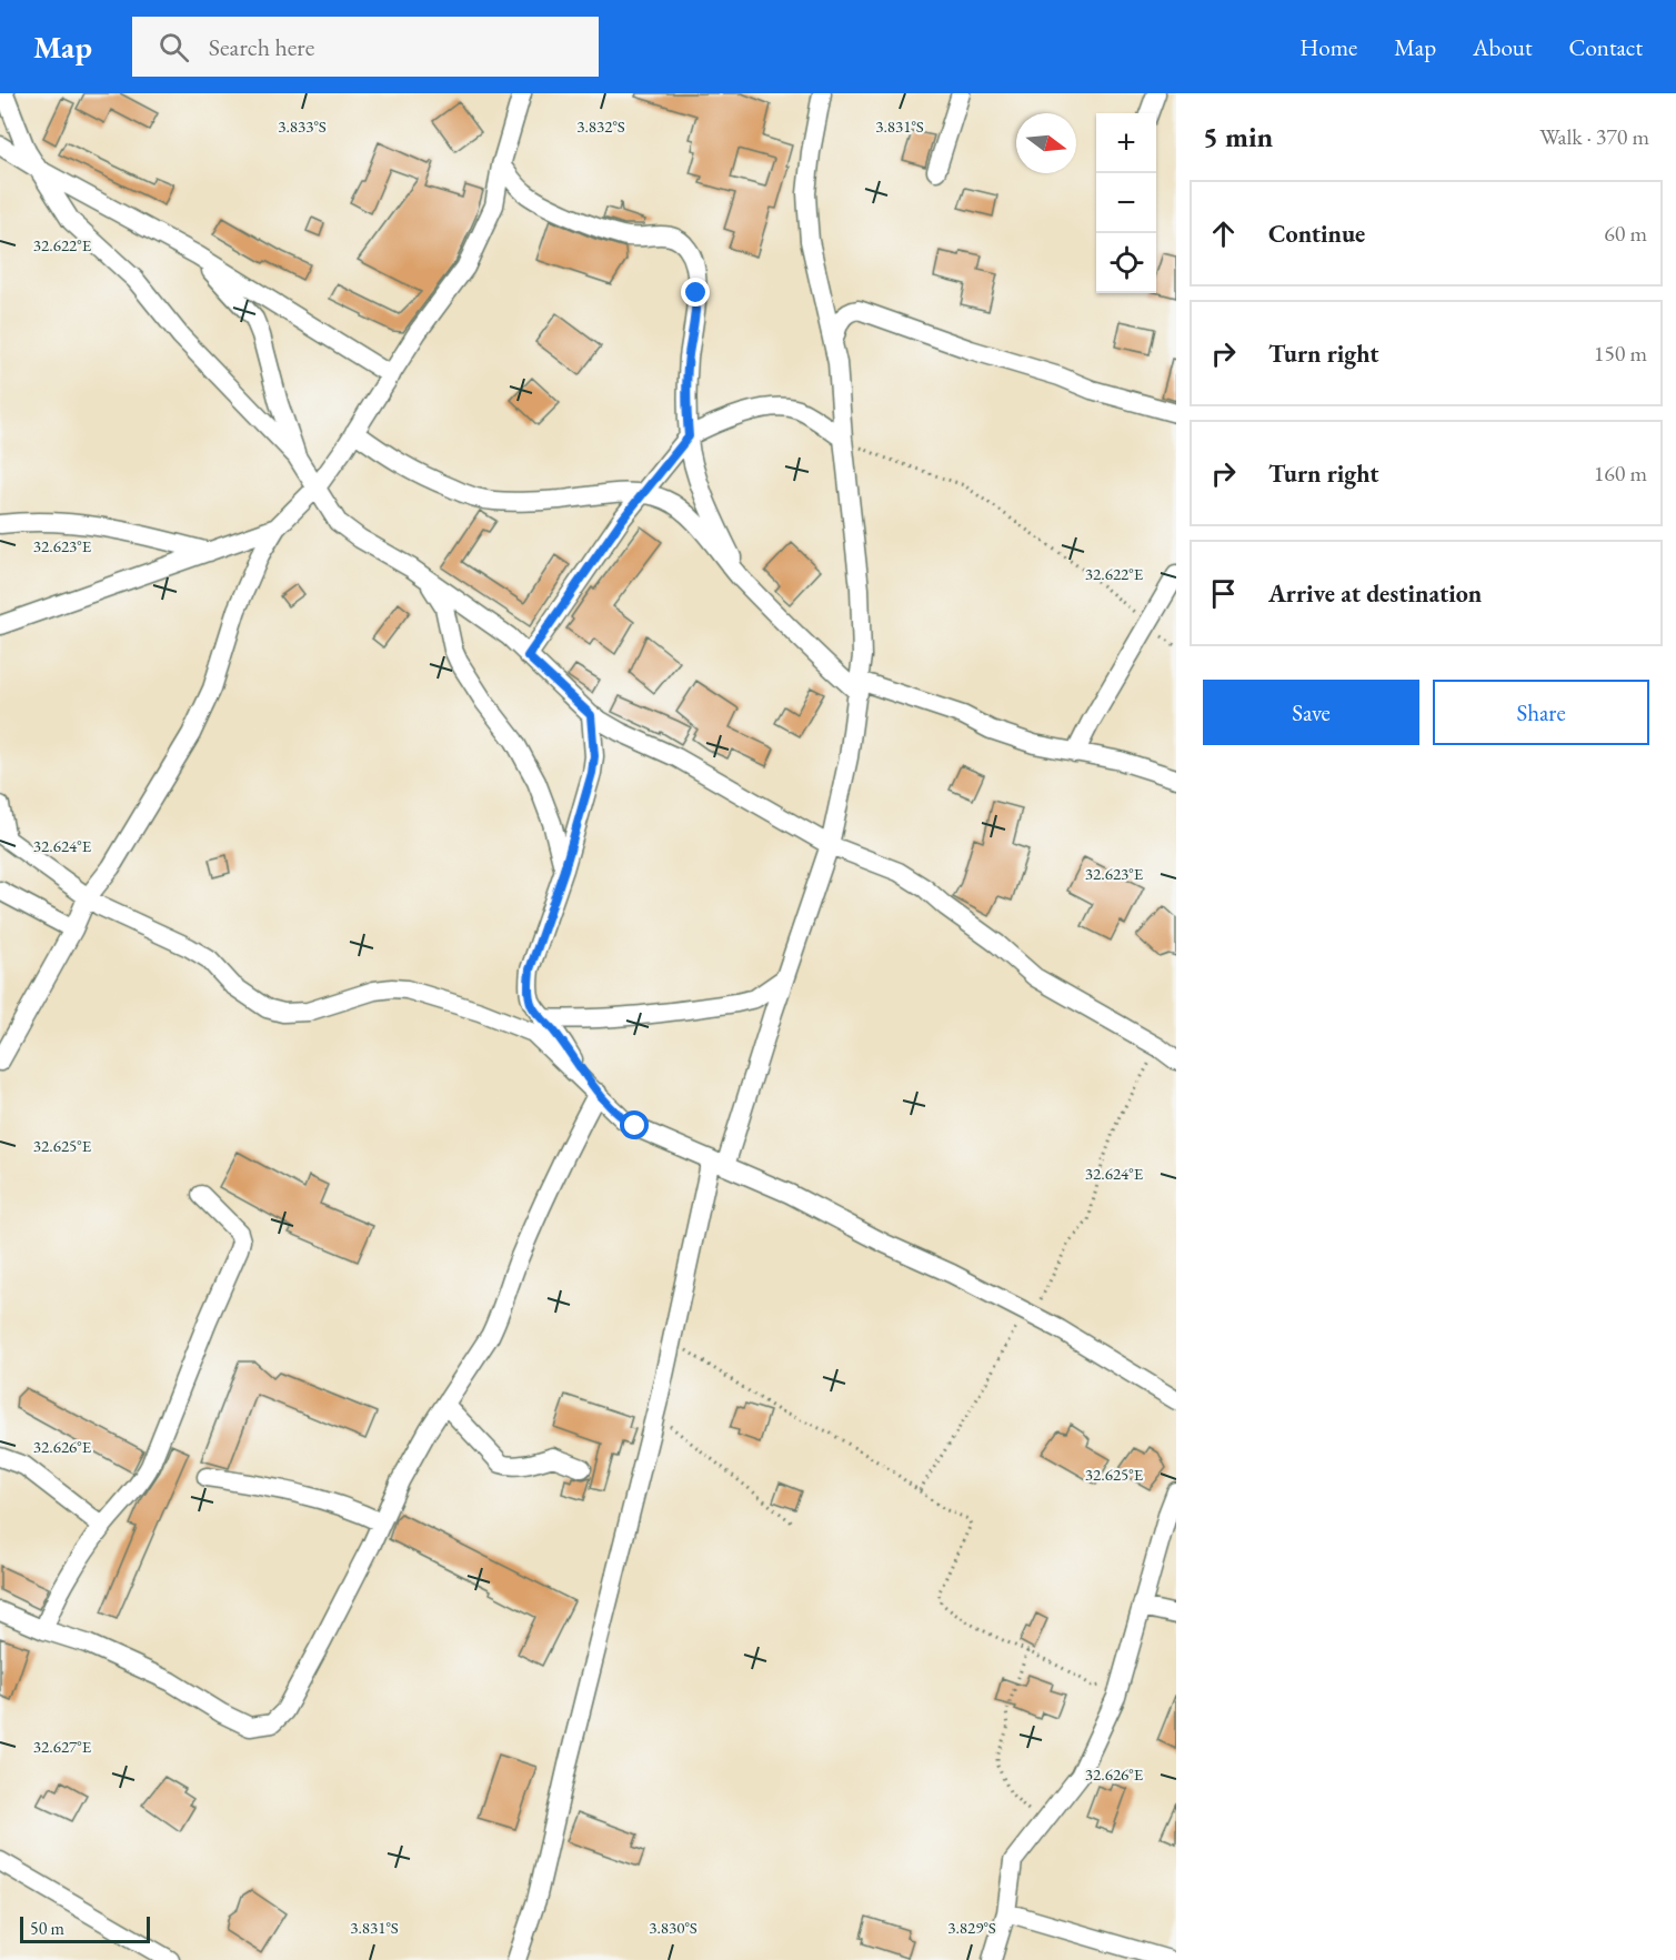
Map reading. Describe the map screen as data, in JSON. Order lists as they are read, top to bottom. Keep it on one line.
{"scale_bar":"50 m","north":"right","page":{"header":"Map","search":"Search here","nav":["Home","Map","About","Contact"],"heading":["5 min","Walk · 370 m"],"map_buttons":["+","−"],"list":[["Continue","60 m"],["Turn right","150 m"],["Turn right","160 m"],"Arrive at destination"],"buttons":["Save","Share"],"scale":"50 m"},"coordinates":["3.833°S","3.832°S","3.831°S","32.622°E","32.623°E","32.624°E","32.625°E","32.626°E","32.627°E","3.830°S","3.829°S"]}
